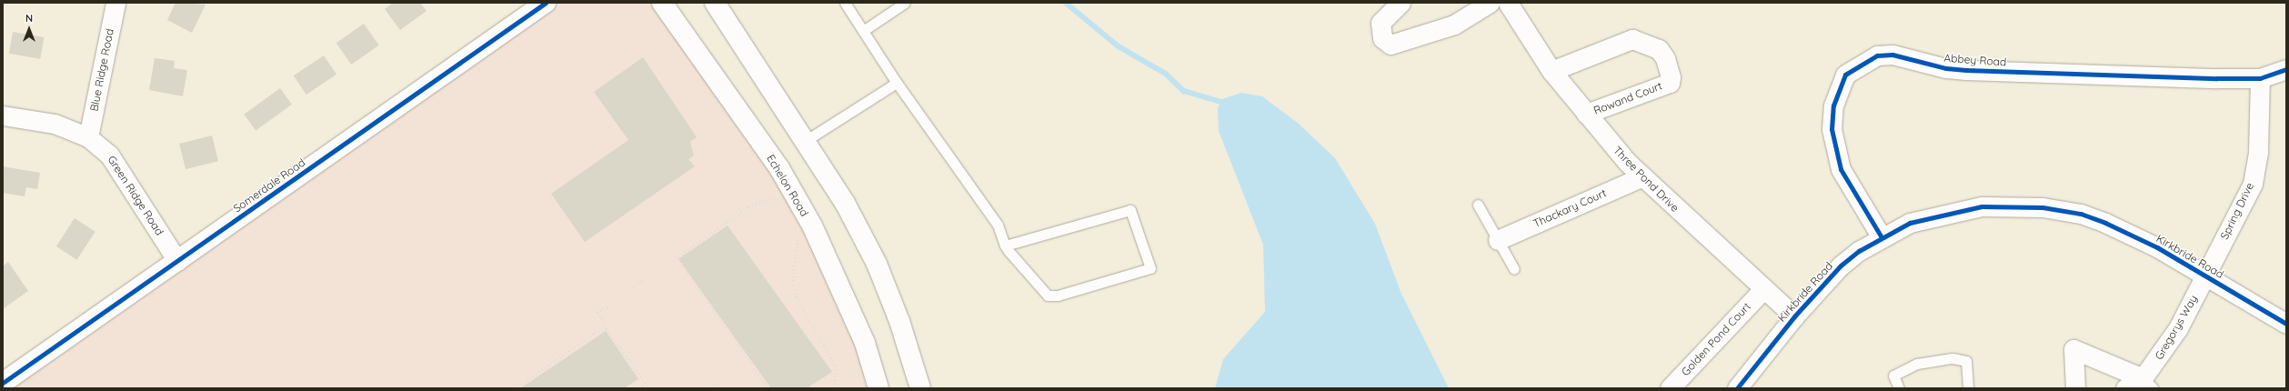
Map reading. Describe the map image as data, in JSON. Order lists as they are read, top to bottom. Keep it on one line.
{"streets":{"street":["Abbey Road","Blue Ridge Road","Rowand Court","Three Pond Drive","Somerdale Road","Echelon Road","Green Ridge Road","Thackary Court","Spring Drive","Kirkbride Road","Gregorys Way","Golden Pond Court"]},"crossings":[["Abbey Road","Spring Drive"],["Abbey Road","Kirkbride Road"],["Blue Ridge Road","Green Ridge Road"],["Rowand Court","Three Pond Drive"],["Three Pond Drive","Thackary Court"],["Three Pond Drive","Kirkbride Road"],["Three Pond Drive","Golden Pond Court"],["Somerdale Road","Green Ridge Road"],["Spring Drive","Kirkbride Road"],["Spring Drive","Gregorys Way"],["Kirkbride Road","Gregorys Way"]],"north":"top"}
